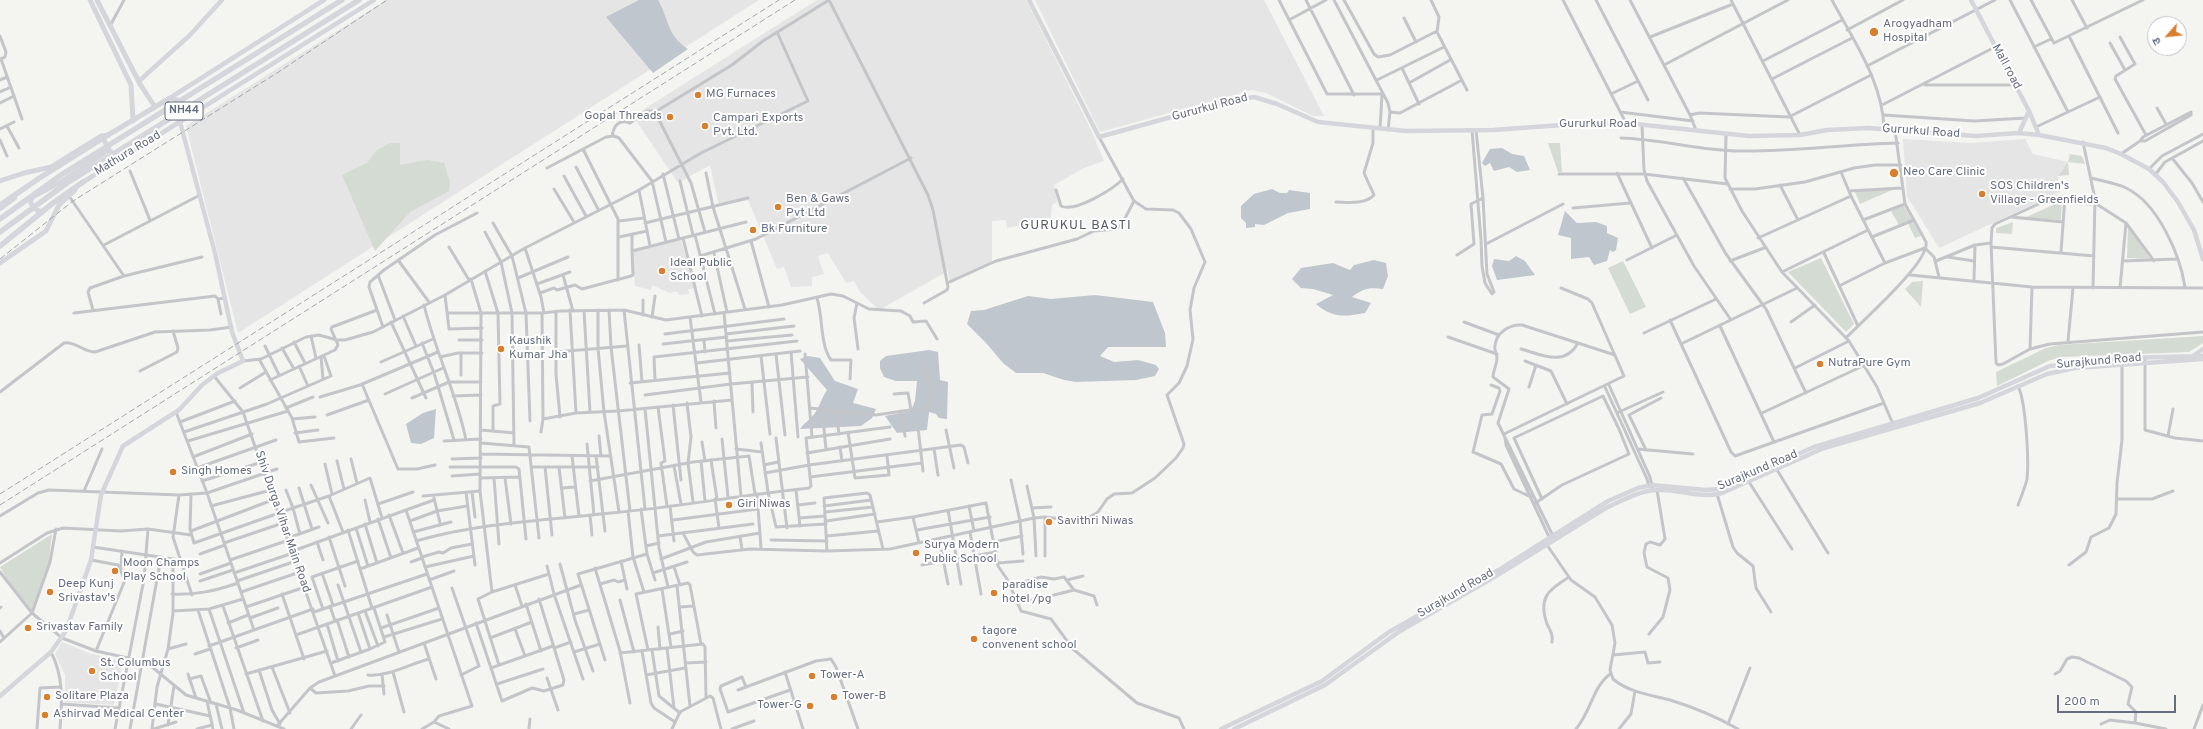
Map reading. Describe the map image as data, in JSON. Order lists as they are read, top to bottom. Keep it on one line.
{"streets":{"highway":["NH44","Mathura Road"],"street":["Mall road","Gururkul Road","Surajkund Road","Shiv Durga Vihar Main Road"]},"crossings":[["Mall road","Gururkul Road"]],"districts":["GURUKUL BASTI"],"places":["Arogyadham Hospital","MG Furnaces","Gopal Threads","Campari Exports Pvt. Ltd.","Neo Care Clinic","SOS Children's Village - Greenfields","Ben & Gaws Pvt Ltd","Bk Furniture","Ideal Public School","Kaushik Kumar Jha","NutraPure Gym","Singh Homes","Giri Niwas","Savithri Niwas","Surya Modern Public School","Moon Champs Play School","Deep Kunj Srivastav's","paradise hotel /pg","Srivastav Family","tagore convenent school","St. Columbus School","Tower-A","Solitare Plaza","Tower-B","Tower-G","Ashirvad Medical Center"],"scale_bar":"200 m","north":"bottom left"}
